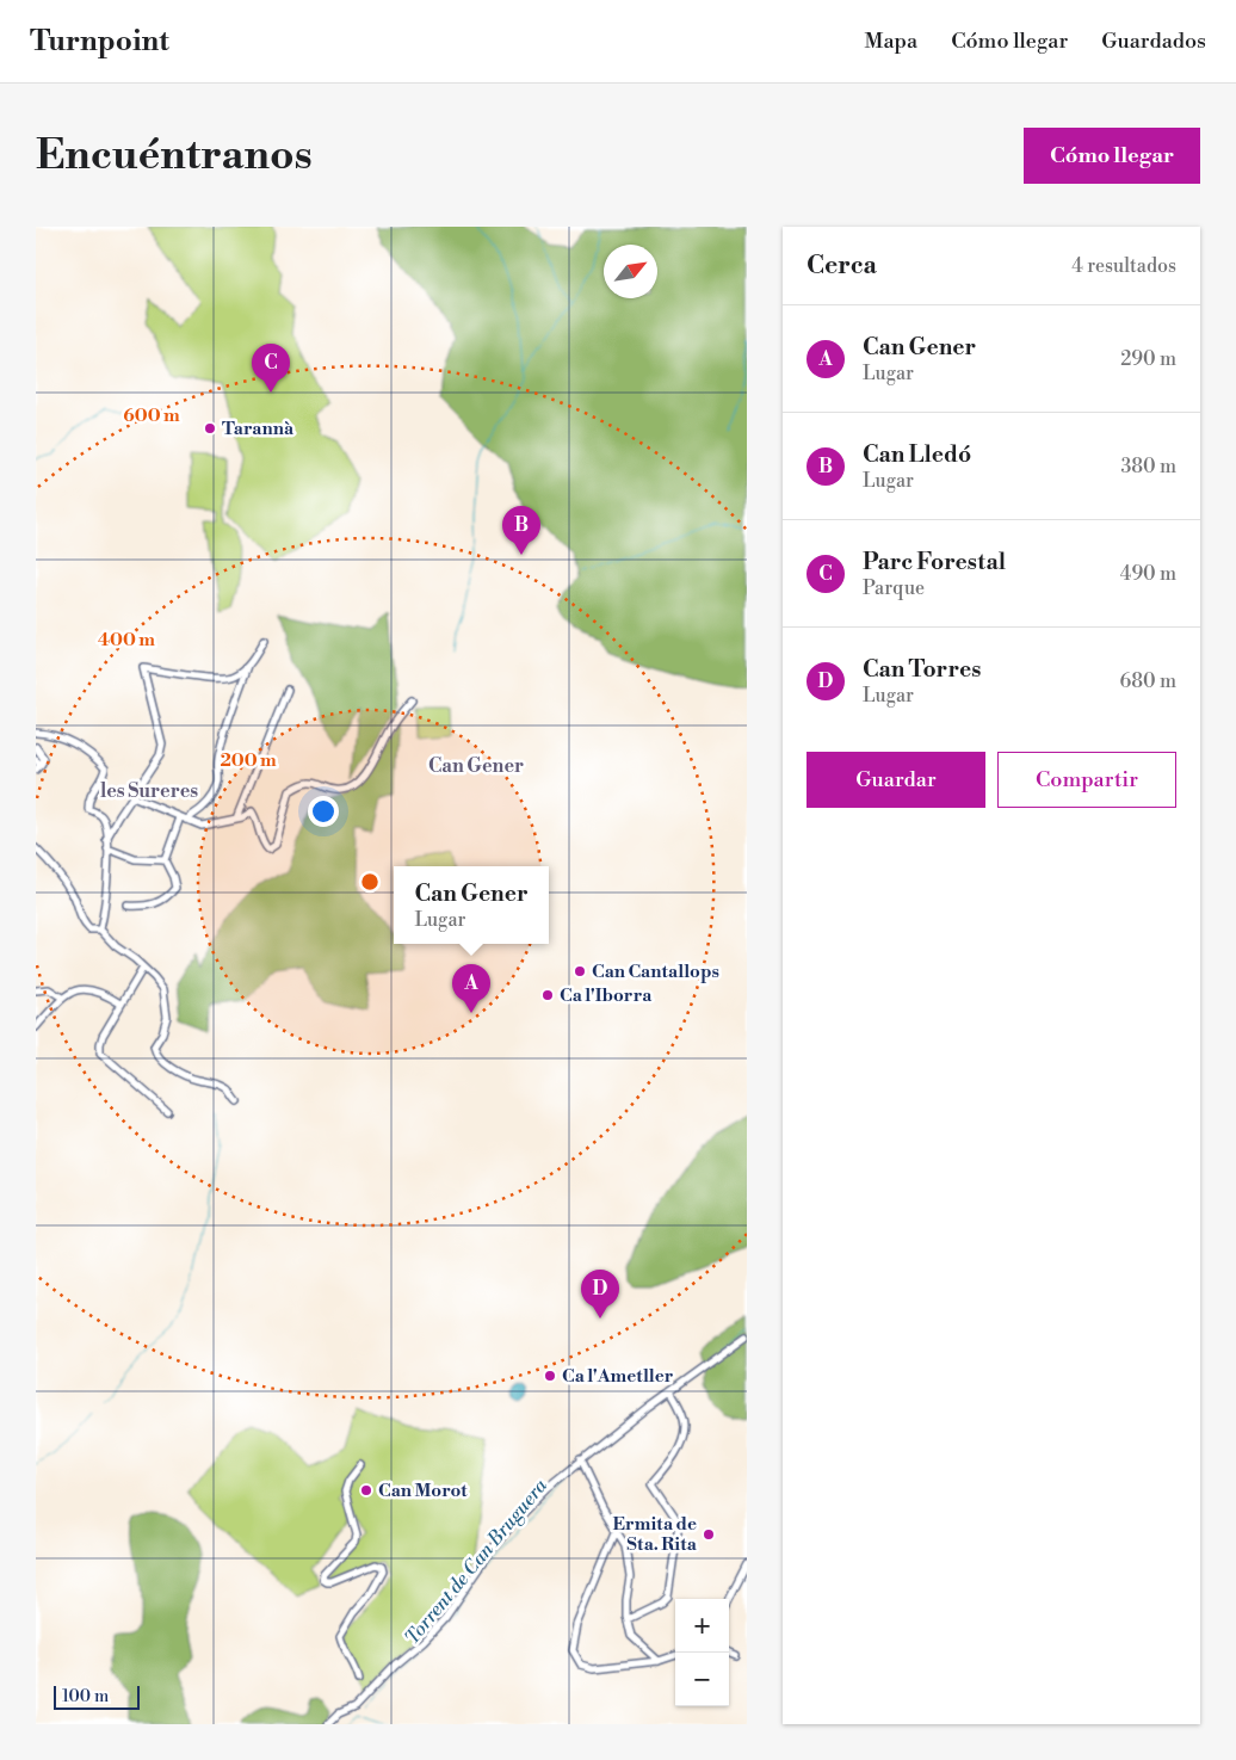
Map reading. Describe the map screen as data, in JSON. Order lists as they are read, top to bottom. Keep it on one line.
{"districts":["Can Gener","les Sureres"],"water":["Torrent de Can Bruguera"],"places":["Tarannà","Can Cantallops","Ca l'Iborra","Ca l'Ametller","Can Morot","Ermita de Sta. Rita"],"scale_bar":"100 m","north":"top right","page":{"header":"Turnpoint","nav":["Mapa","Cómo llegar","Guardados"],"buttons":["Cómo llegar",["Guardar","Compartir"]],"title":"Encuéntranos","heading":["Cerca","4 resultados"],"list":[{"mark":"A","name":"Can Gener","note":"Lugar","value":"290 m"},{"mark":"B","name":"Can Lledó","note":"Lugar","value":"380 m"},{"mark":"C","name":"Parc Forestal","note":"Parque","value":"490 m"},{"mark":"D","name":"Can Torres","note":"Lugar","value":"680 m"}],"pins":["C","B","A","D"],"popup":["Can Gener","Lugar"],"map_buttons":["+","−"],"scale":"100 m"},"rings":["600 m","400 m","200 m"]}
